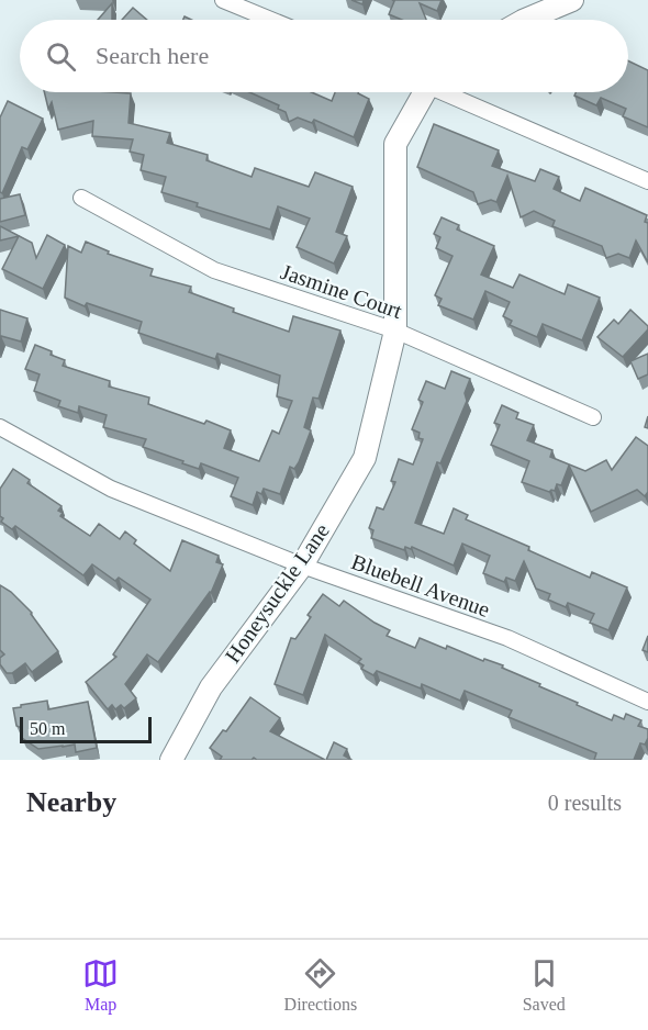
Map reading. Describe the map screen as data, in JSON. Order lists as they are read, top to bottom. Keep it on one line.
{"streets":{"street":["Jasmine Court","Bluebell Avenue","Honeysuckle Lane"]},"crossings":[["Jasmine Court","Honeysuckle Lane"],["Bluebell Avenue","Honeysuckle Lane"]],"scale_bar":"50 m","page":{"search":"Search here","scale":"50 m","heading":["Nearby","0 results"],"nav":["Map","Directions","Saved"]}}
